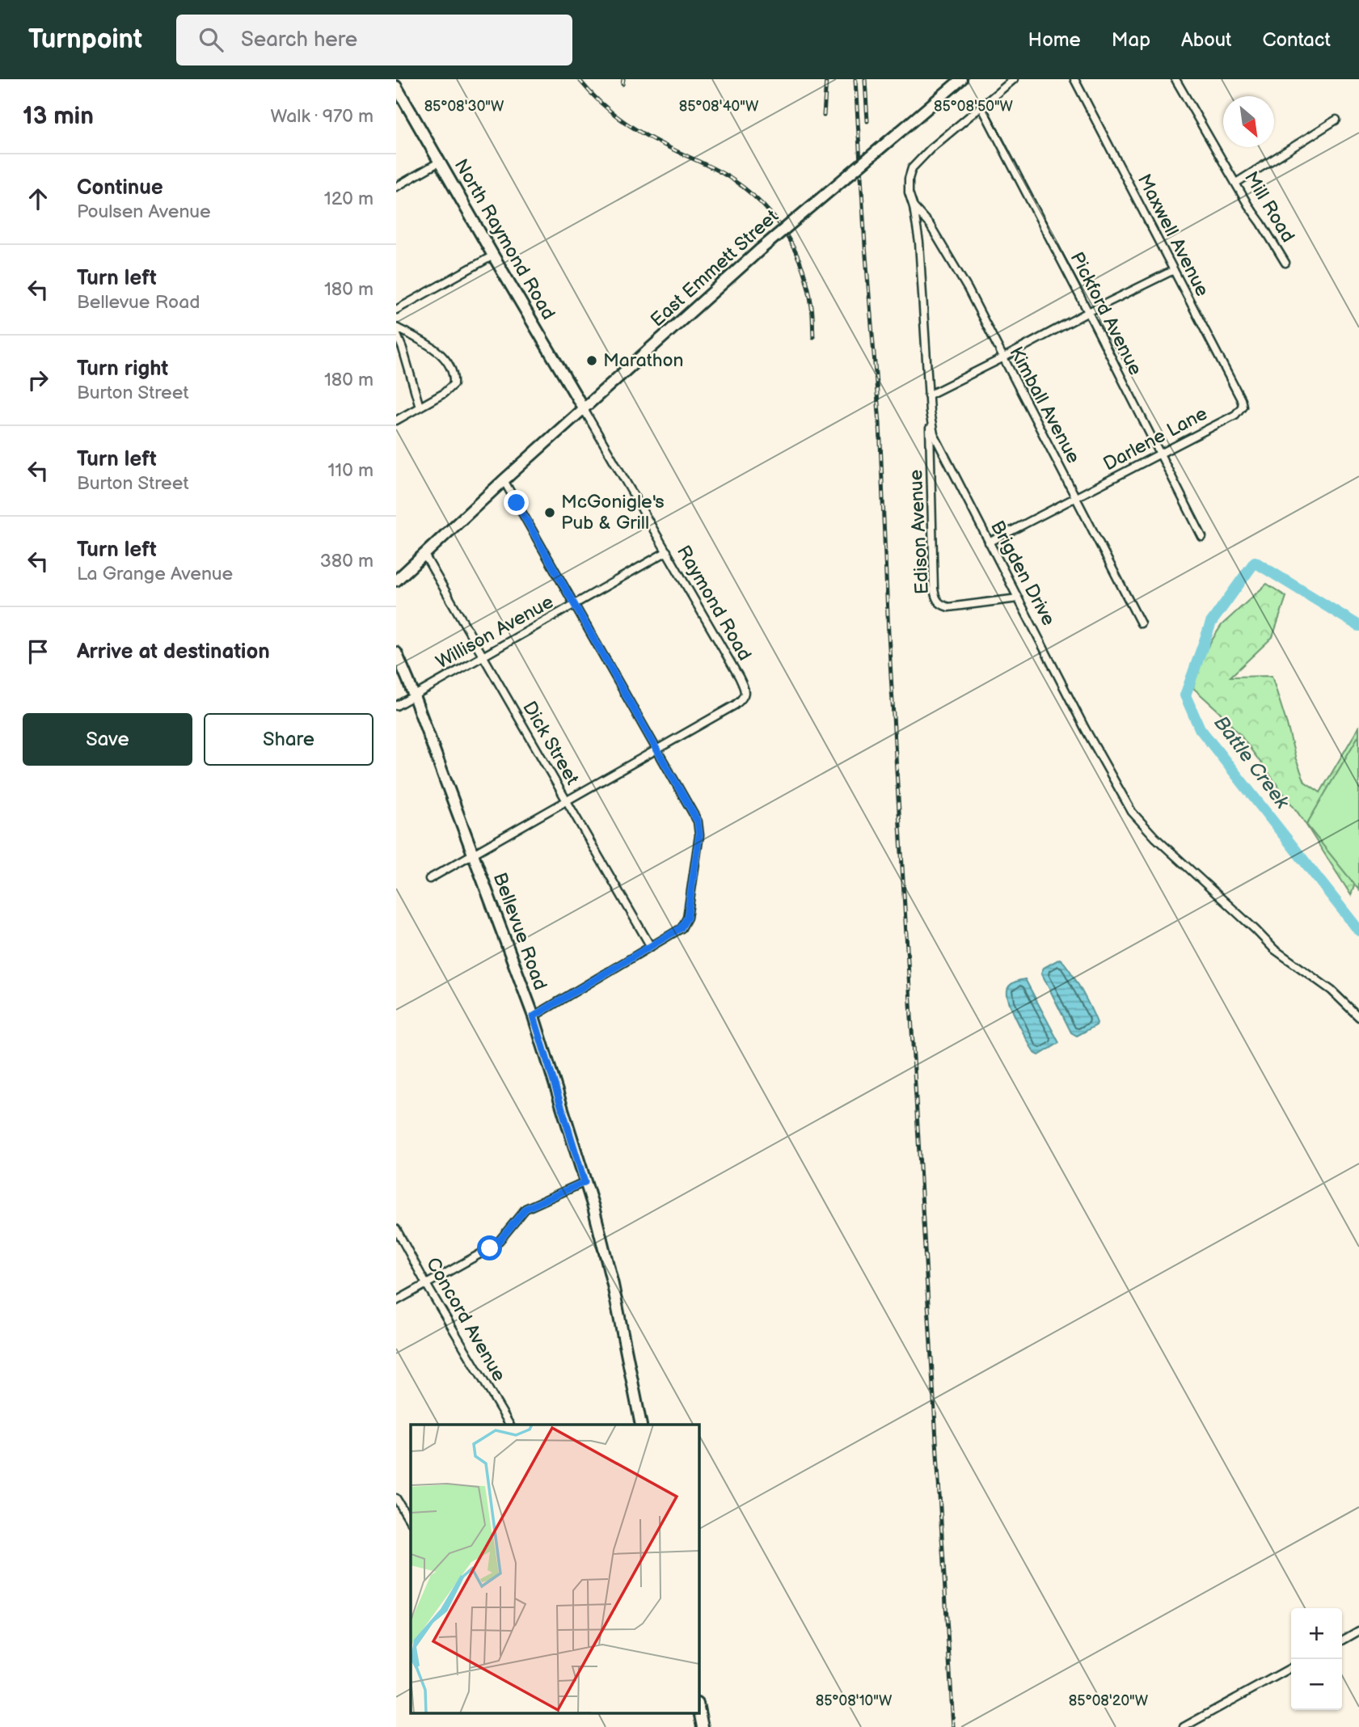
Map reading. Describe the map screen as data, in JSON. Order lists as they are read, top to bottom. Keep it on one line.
{"streets":{"street":["Mill Road","Maxwell Avenue","North Raymond Road","East Emmett Street","Pickford Avenue","Kimball Avenue","Darlene Lane","Edison Avenue","Brigden Drive","Raymond Road","Willison Avenue","Dick Street","Bellevue Road","Concord Avenue"]},"crossings":[["Maxwell Avenue","Darlene Lane"],["North Raymond Road","East Emmett Street"],["North Raymond Road","Raymond Road"],["East Emmett Street","Raymond Road"],["East Emmett Street","Dick Street"],["Pickford Avenue","Darlene Lane"],["Pickford Avenue","Brigden Drive"],["Kimball Avenue","Darlene Lane"],["Kimball Avenue","Brigden Drive"],["Darlene Lane","Brigden Drive"],["Edison Avenue","Brigden Drive"],["Raymond Road","Willison Avenue"],["Willison Avenue","Dick Street"],["Willison Avenue","Bellevue Road"]],"water":["Battle Creek"],"places":["Marathon","McGonigle's Pub & Grill"],"north":"bottom right","page":{"header":"Turnpoint","search":"Search here","nav":["Home","Map","About","Contact"],"heading":["13 min","Walk · 970 m"],"list":[["Continue","Poulsen Avenue","120 m"],["Turn left","Bellevue Road","180 m"],["Turn right","Burton Street","180 m"],["Turn left","Burton Street","110 m"],["Turn left","La Grange Avenue","380 m"],"Arrive at destination"],"buttons":["Save","Share"],"map_buttons":["+","−"]},"coordinates":["85°08'30\"W","85°08'40\"W","85°08'50\"W","85°08'10\"W","85°08'20\"W"]}
